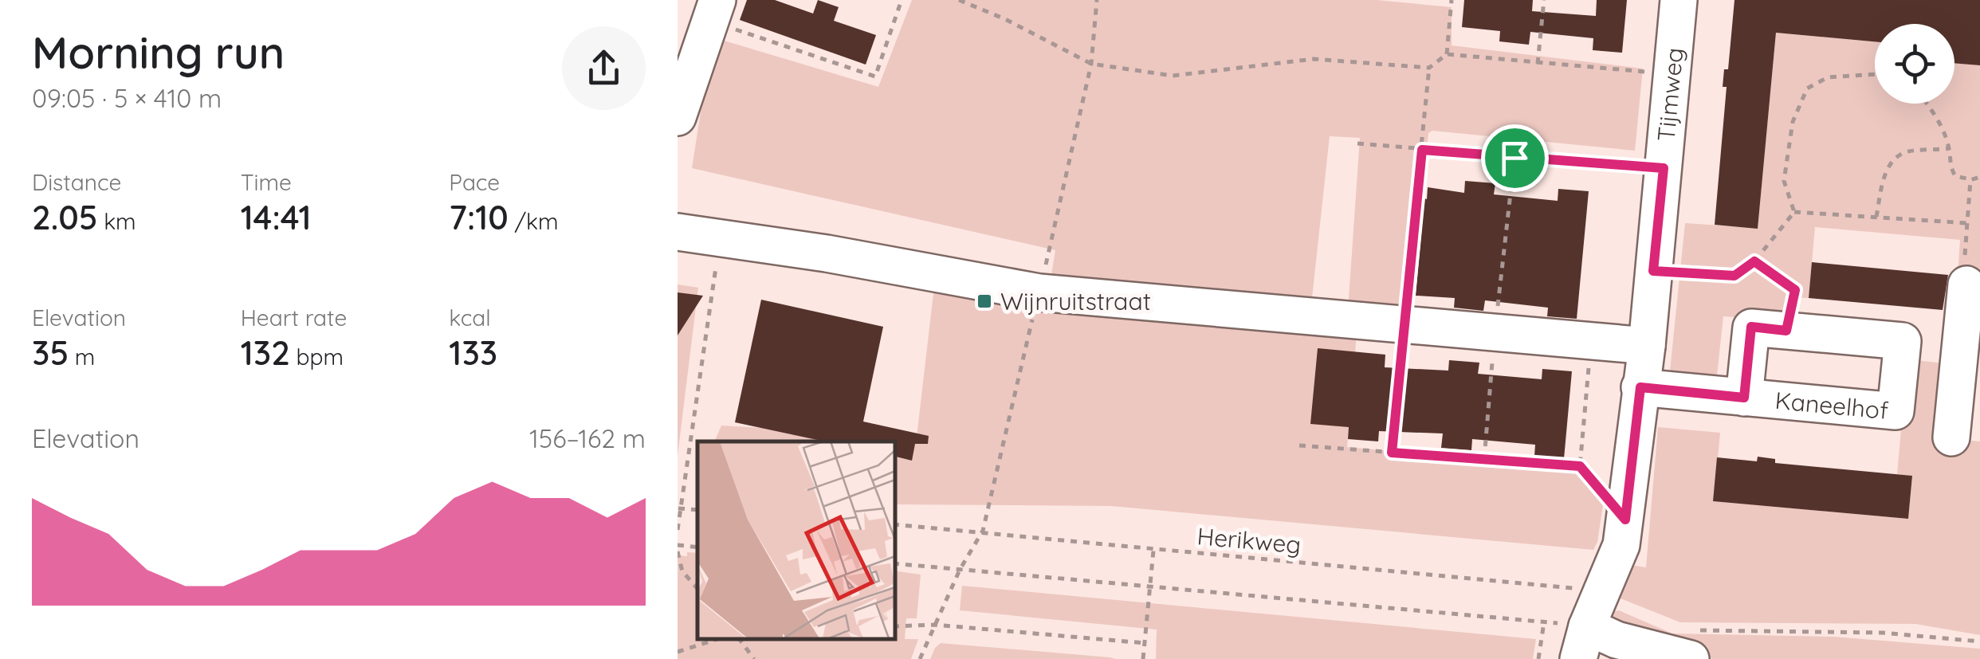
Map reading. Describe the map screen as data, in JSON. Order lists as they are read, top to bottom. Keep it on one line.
{"streets":{"street":["Tijmweg","Kaneelhof"],"path":["Herikweg"]},"crossings":[["Tijmweg","Kaneelhof"],["Tijmweg","Herikweg"]],"places":{"transit":["Wijnruitstraat"]},"page":{"heading":["Morning run","09:05 · 5 × 410 m"],"stats":[["Distance","2.05 km"],["Time","14:41"],["Pace","7:10 /km"],["Elevation","35 m"],["Heart rate","132 bpm"],["kcal","133"]],"chart":["Elevation","156–162 m"]}}
